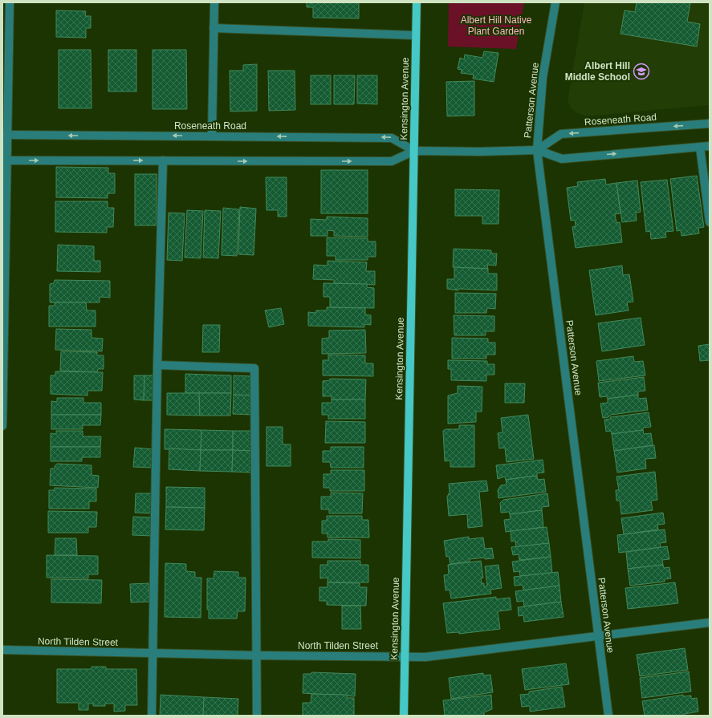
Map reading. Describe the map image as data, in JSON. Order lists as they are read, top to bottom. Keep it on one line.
{"streets":{"main road":["Kensington Avenue"],"street":["Patterson Avenue","Roseneath Road","North Tilden Street"]},"crossings":[["Kensington Avenue","Roseneath Road"],["Kensington Avenue","North Tilden Street"],["Patterson Avenue","Roseneath Road"],["Patterson Avenue","North Tilden Street"]],"parks":["Albert Hill Native Plant Garden"],"places":{"school or university":["Albert Hill Middle School"]}}
